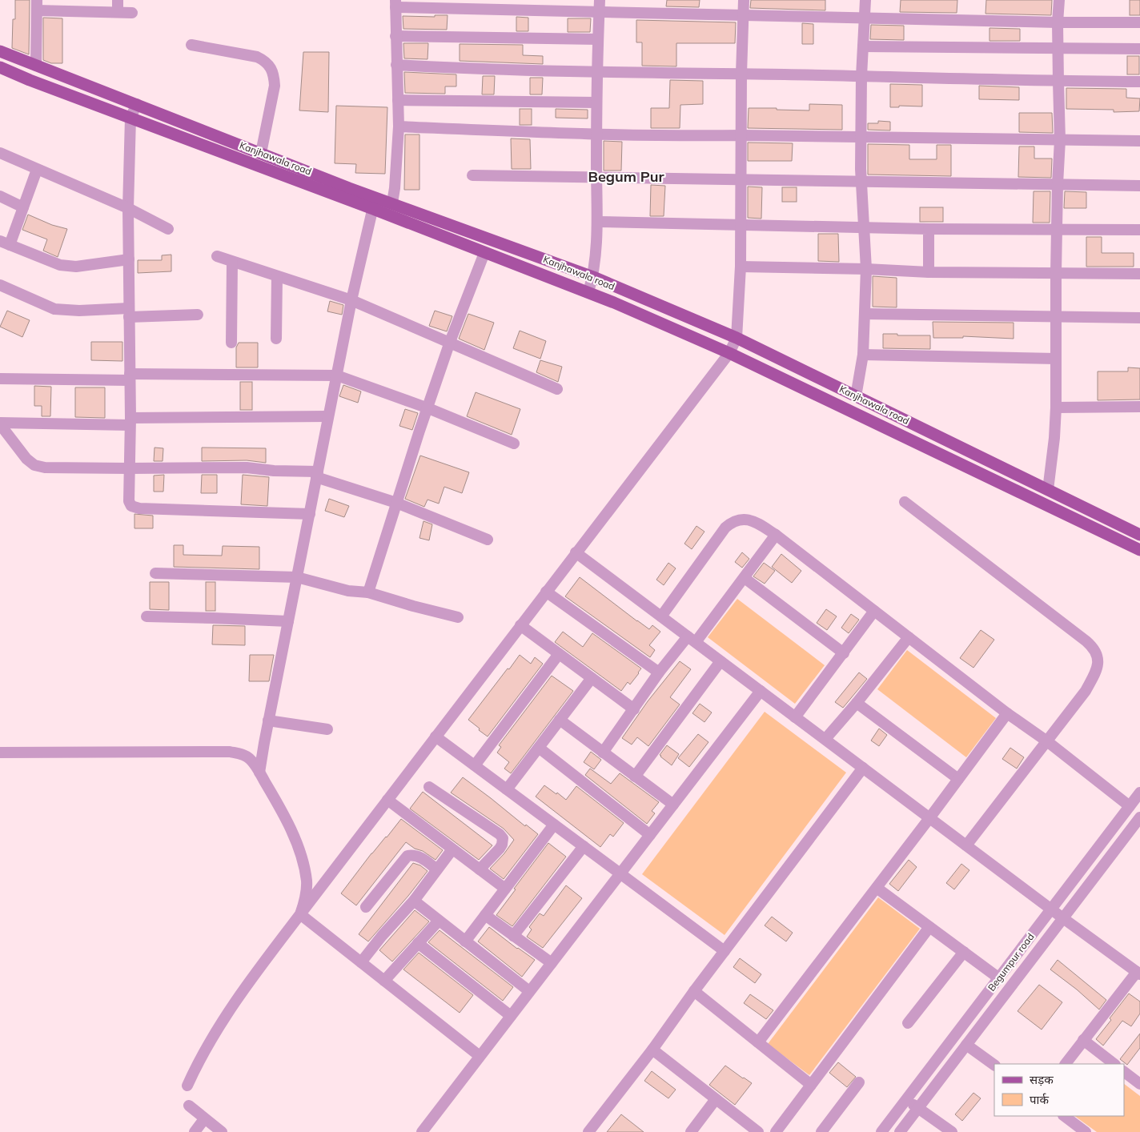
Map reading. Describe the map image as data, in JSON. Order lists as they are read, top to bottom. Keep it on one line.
{"streets":{"main road":["Kanjhawala road"],"street":["Begumpur road"]},"districts":["Begum Pur"],"legend":["सड़क","पार्क"]}
